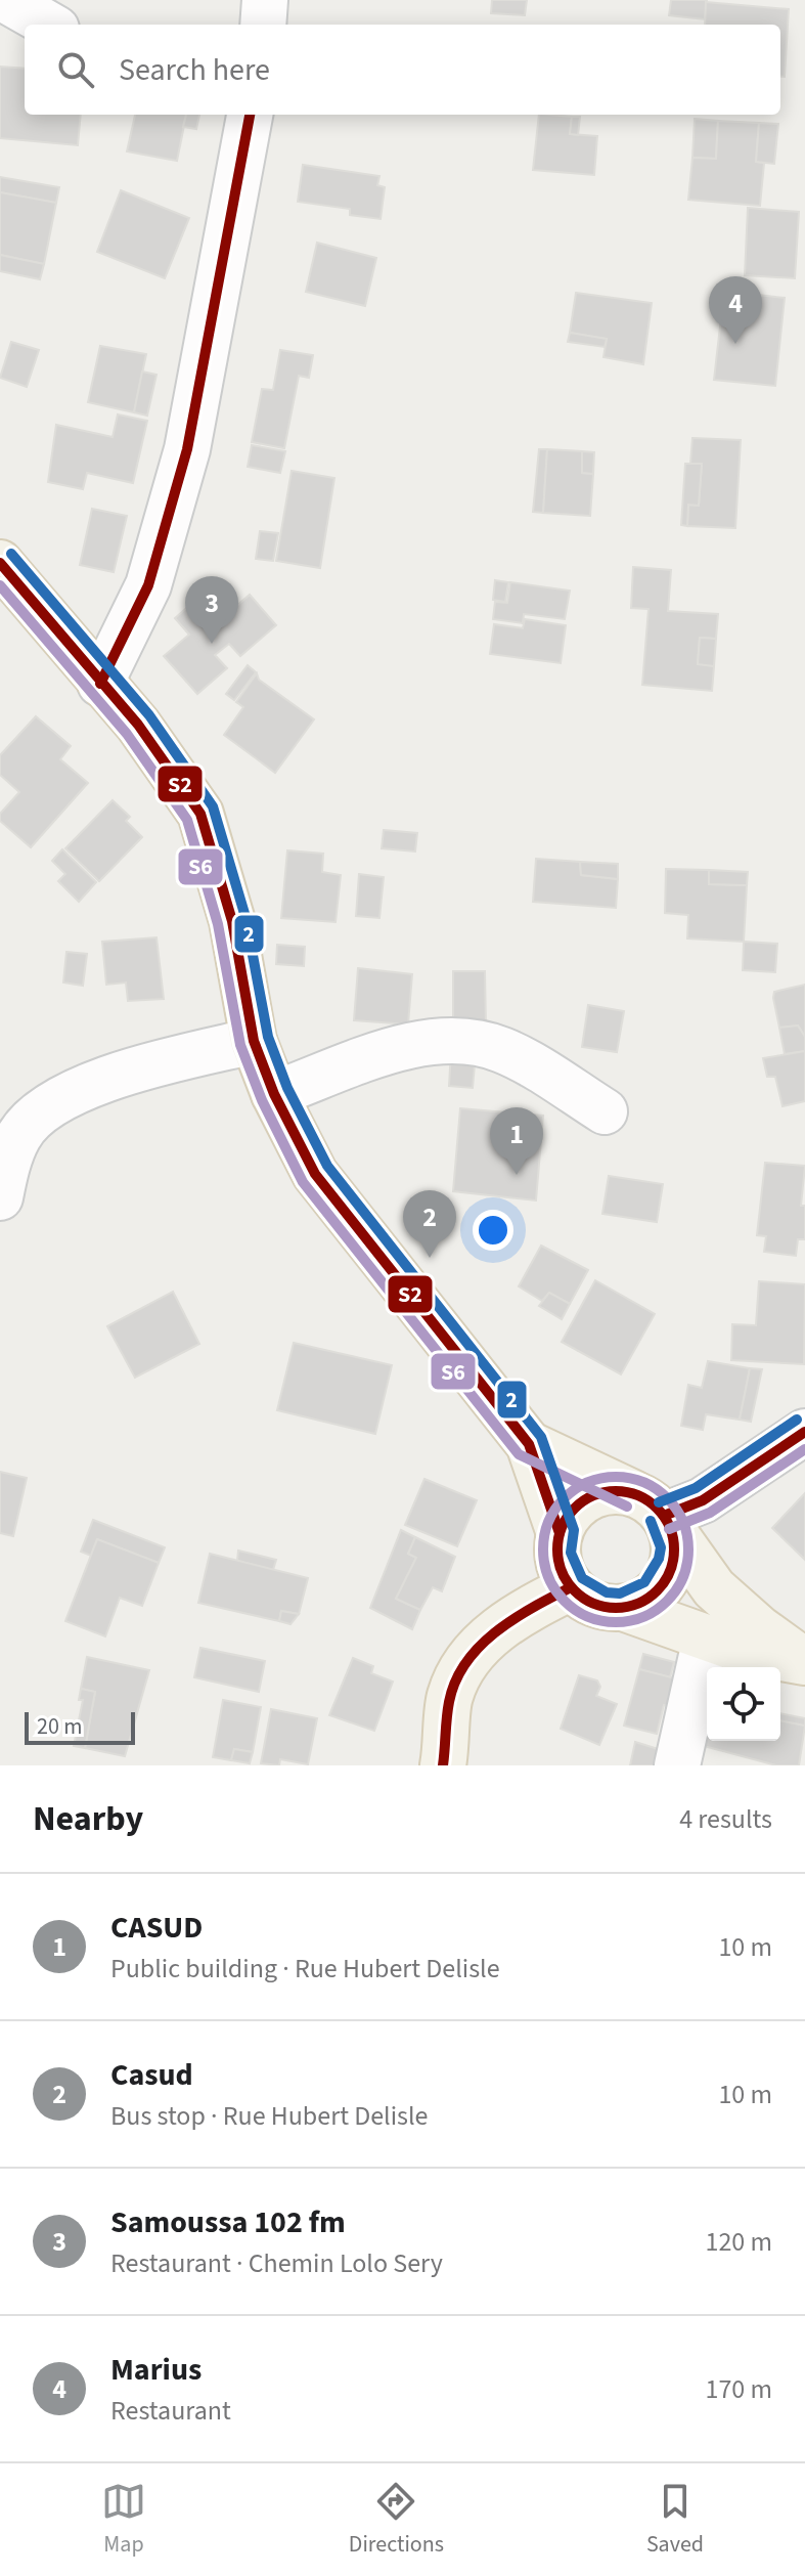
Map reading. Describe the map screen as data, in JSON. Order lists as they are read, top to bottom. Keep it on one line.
{"lines":["transit line S2","transit line 2","transit line S6"],"scale_bar":"20 m","page":{"search":"Search here","pins":["4","3","1","2"],"scale":"20 m","heading":["Nearby","4 results"],"list":[{"mark":"1","name":"CASUD","note":"Public building · Rue Hubert Delisle","value":"10 m"},{"mark":"2","name":"Casud","note":"Bus stop · Rue Hubert Delisle","value":"10 m"},{"mark":"3","name":"Samoussa 102 fm","note":"Restaurant · Chemin Lolo Sery","value":"120 m"},{"mark":"4","name":"Marius","note":"Restaurant","value":"170 m"}],"nav":["Map","Directions","Saved"]}}
